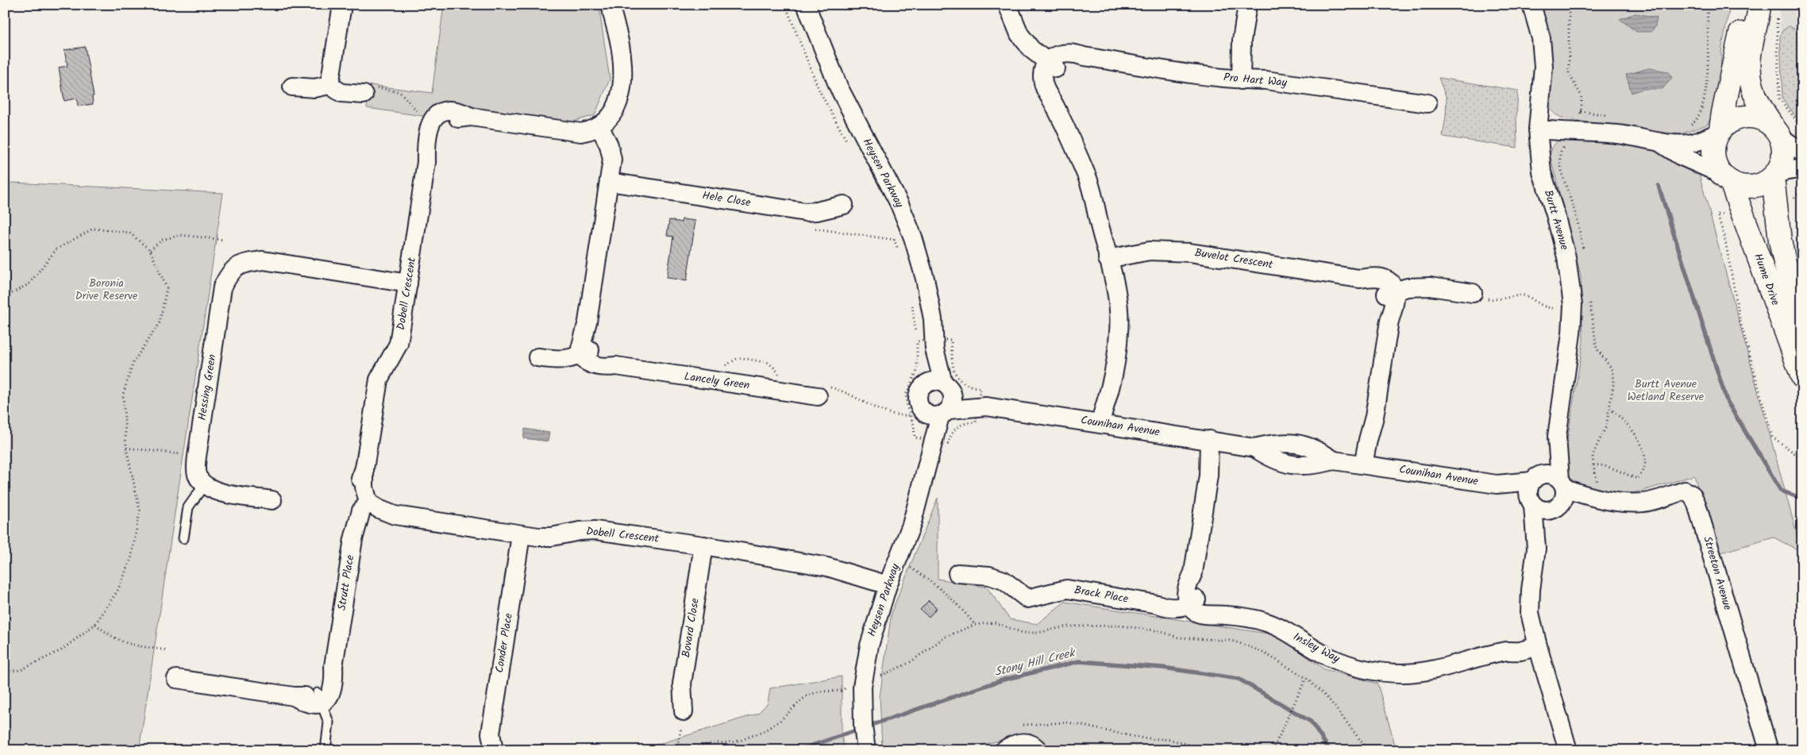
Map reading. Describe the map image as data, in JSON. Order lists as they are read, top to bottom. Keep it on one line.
{"streets":{"street":["Pro Hart Way","Heysen Parkway","Hele Close","Burtt Avenue","Buvelot Crescent","Hume Drive","Dobell Crescent","Lancely Green","Hessing Green","Counihan Avenue","Streeton Avenue","Strutt Place","Brack Place","Bovard Close","Conder Place","Insley Way"]},"crossings":[["Heysen Parkway","Dobell Crescent"],["Heysen Parkway","Counihan Avenue"],["Burtt Avenue","Counihan Avenue"],["Burtt Avenue","Streeton Avenue"],["Dobell Crescent","Hessing Green"],["Dobell Crescent","Strutt Place"],["Dobell Crescent","Bovard Close"],["Dobell Crescent","Conder Place"],["Counihan Avenue","Streeton Avenue"],["Brack Place","Insley Way"]],"water":["Stony Hill Creek"],"parks":["Boronia Drive Reserve","Burtt Avenue Wetland Reserve"]}
